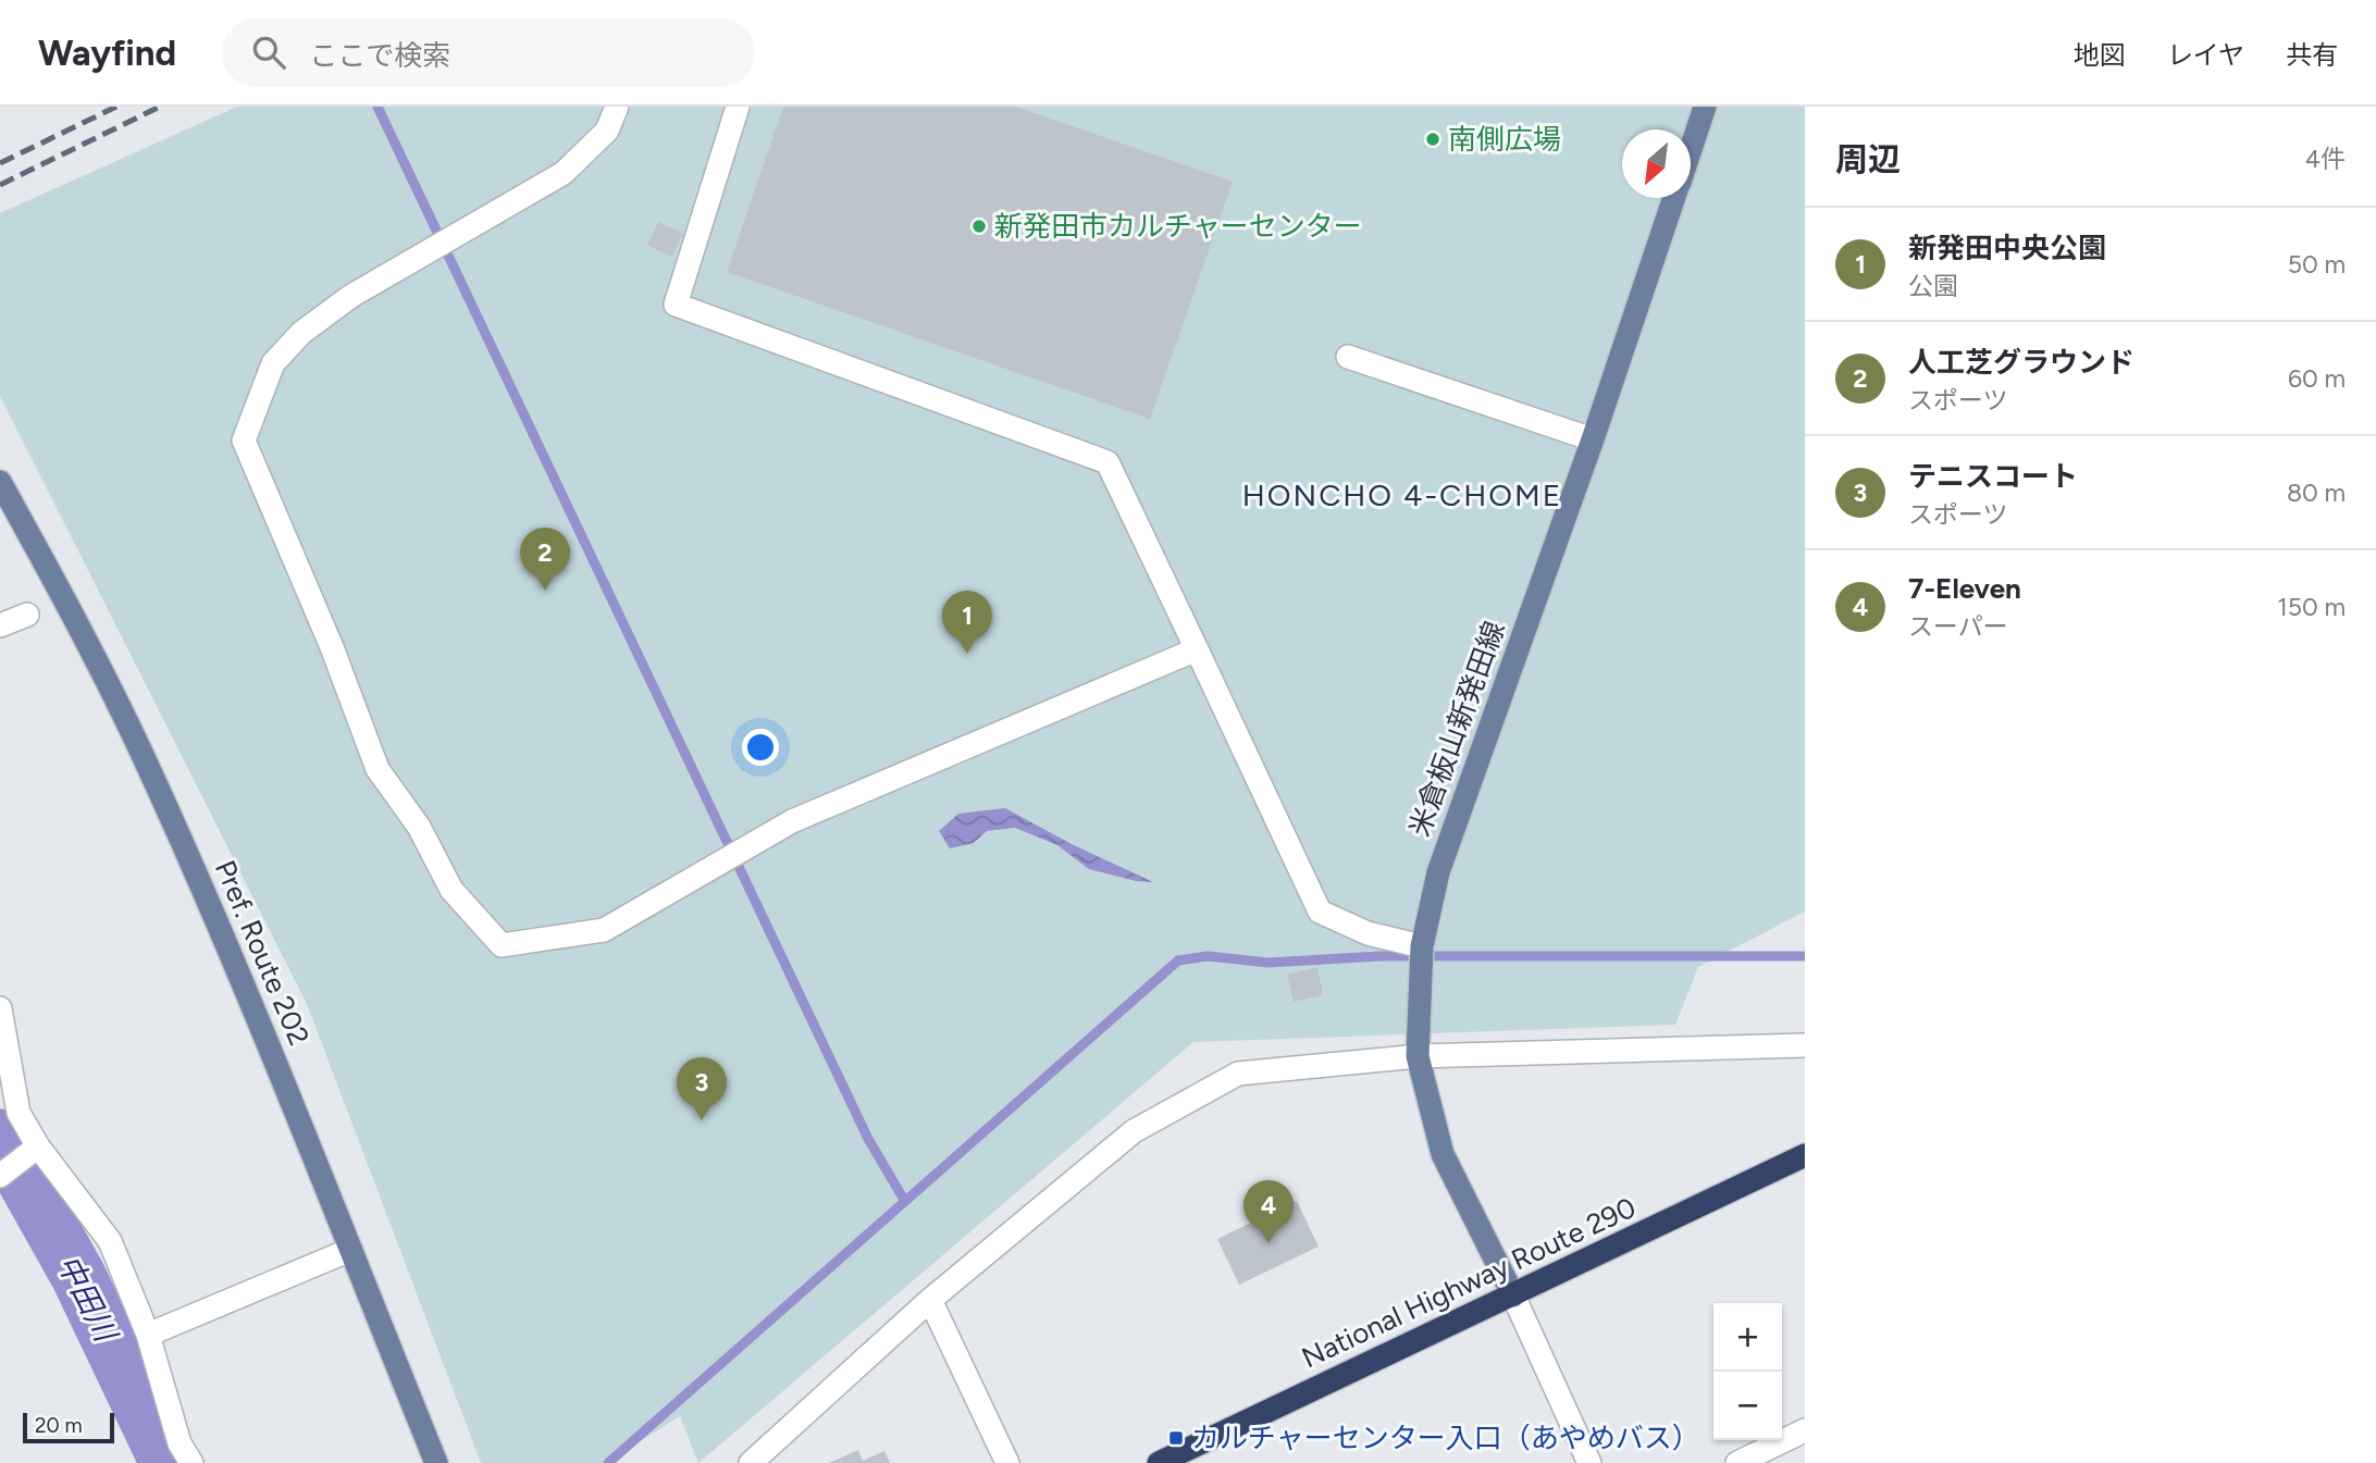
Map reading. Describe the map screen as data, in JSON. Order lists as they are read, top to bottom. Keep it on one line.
{"streets":{"highway":["National Highway Route 290"],"main road":["米倉板山新発田線","Pref. Route 202"]},"crossings":[["米倉板山新発田線","National Highway Route 290"]],"districts":["HONCHO 4-CHOME"],"water":["中田川"],"places":{"other":["南側広場","新発田市カルチャーセンター"],"transit":["カルチャーセンター入口（あやめバス）"]},"scale_bar":"20 m","north":"bottom left","page":{"header":"Wayfind","search":"ここで検索","nav":["地図","レイヤ","共有"],"heading":["周辺","4件"],"list":[{"mark":"1","name":"新発田中央公園","note":"公園","value":"50 m"},{"mark":"2","name":"人工芝グラウンド","note":"スポーツ","value":"60 m"},{"mark":"3","name":"テニスコート","note":"スポーツ","value":"80 m"},{"mark":"4","name":"7-Eleven","note":"スーパー","value":"150 m"}],"pins":["2","1","3","4"],"map_buttons":["+","−"],"scale":"20 m"}}
